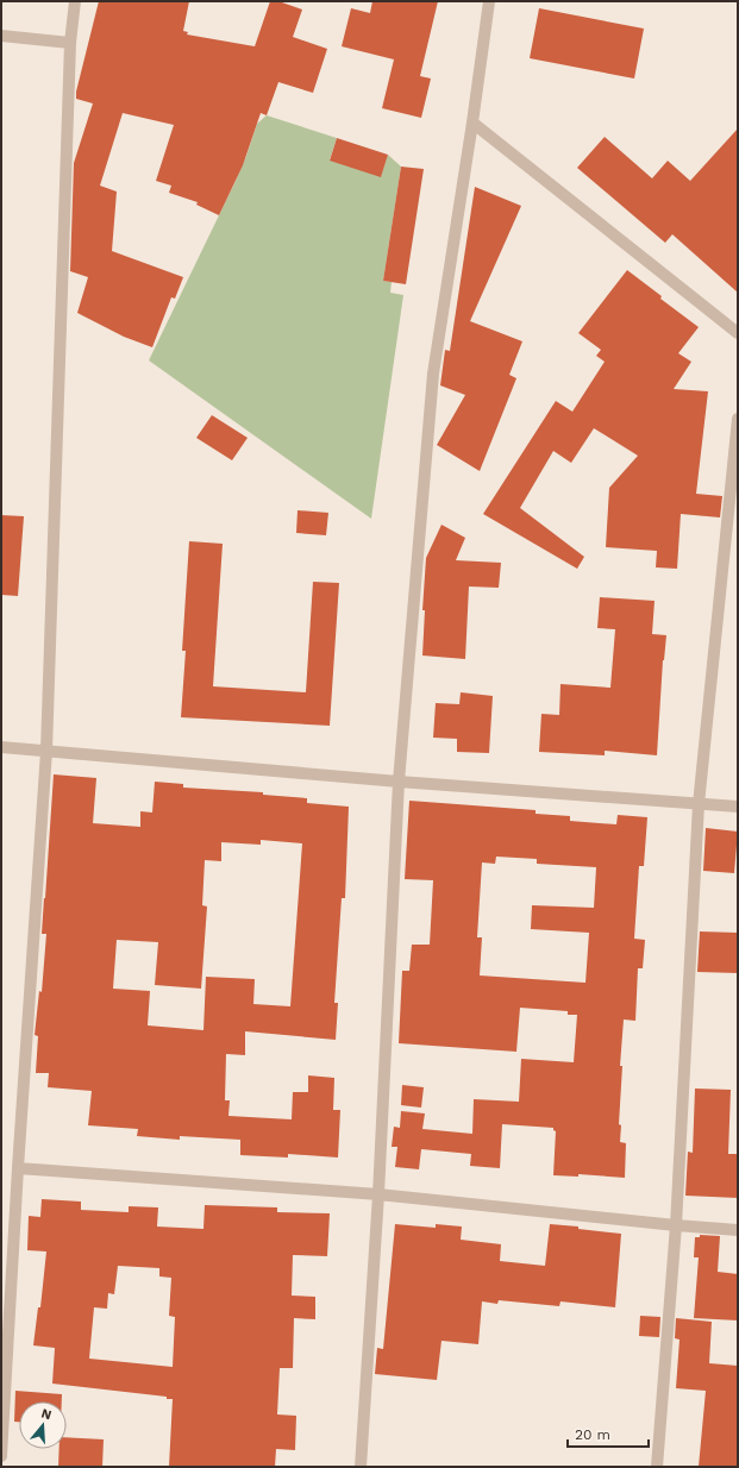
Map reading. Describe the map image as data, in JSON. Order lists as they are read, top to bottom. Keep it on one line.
{"scale_bar":"20 m","north":"top"}
